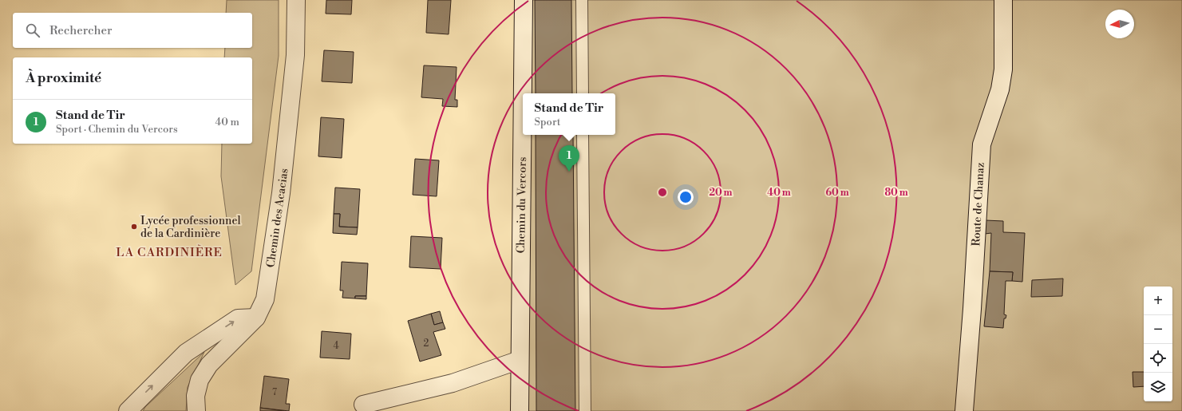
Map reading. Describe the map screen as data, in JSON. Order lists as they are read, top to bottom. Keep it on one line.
{"streets":{"street":["Route de Chanaz","Chemin du Vercors","Chemin des Acacias"]},"districts":["LA CARDINIÈRE"],"places":["Lycée professionnel de la Cardinière"],"house_numbers":["2","4","7"],"north":"left","page":{"search":"Rechercher","heading":"À proximité","popup":["Stand de Tir","Sport"],"list":[{"mark":"1","name":"Stand de Tir","note":"Sport · Chemin du Vercors","value":"40 m"}],"pins":"1","map_buttons":["+","−"]},"rings":["20 m","40 m","60 m","80 m"]}
